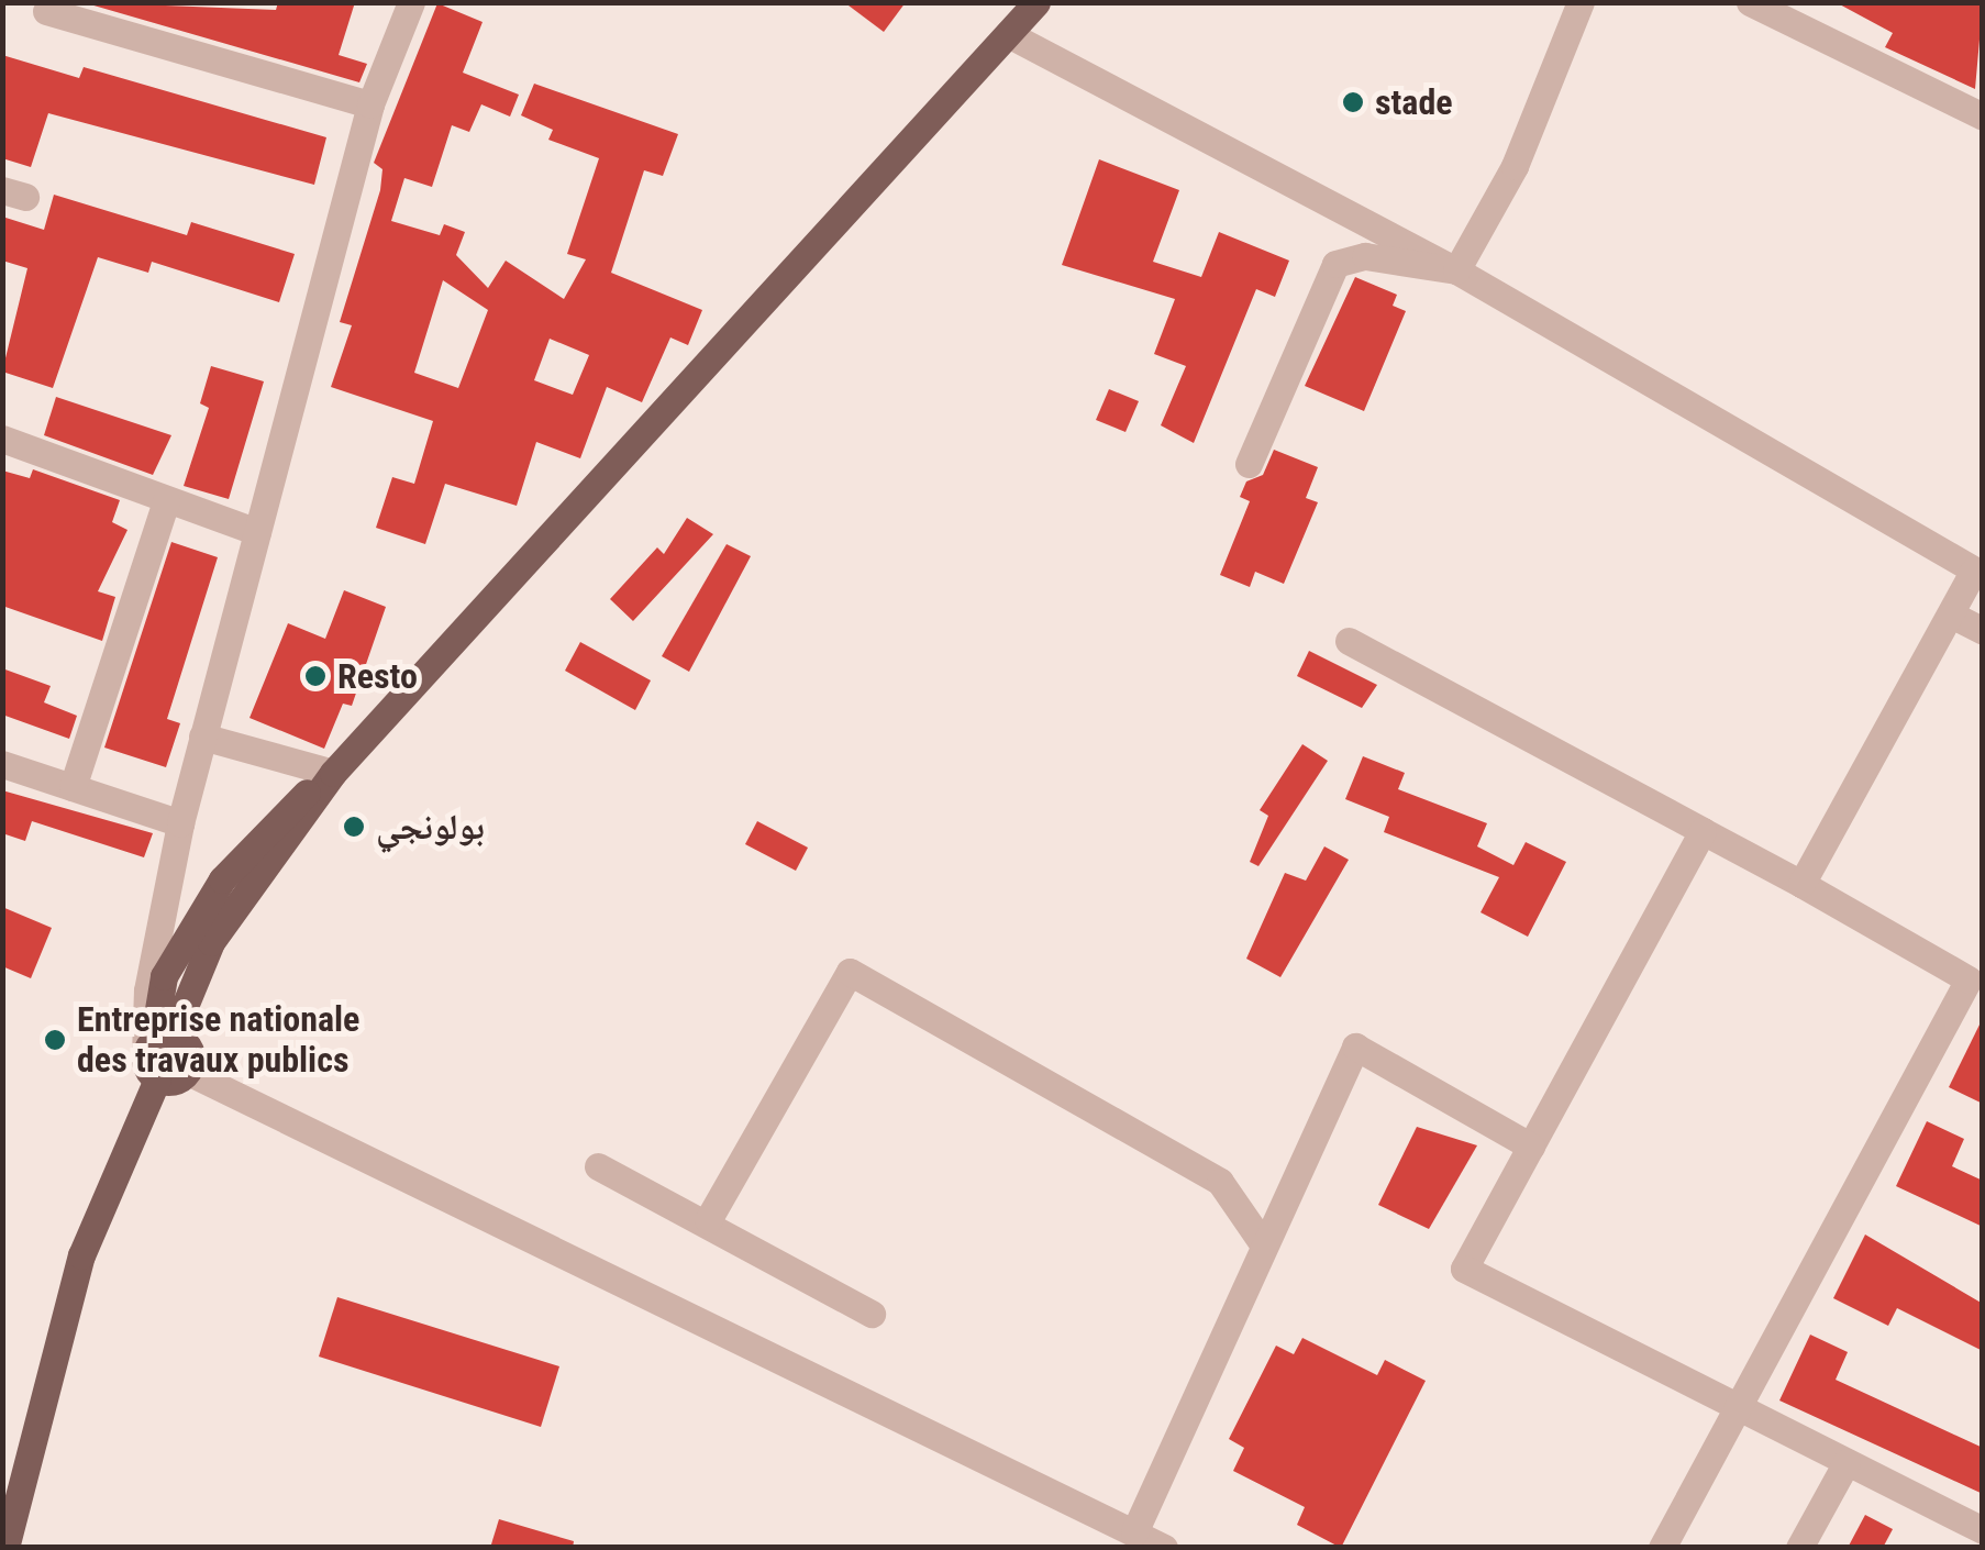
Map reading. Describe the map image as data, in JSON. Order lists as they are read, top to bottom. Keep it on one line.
{"places":["stade","Resto","بولونجي","Entreprise nationale des travaux publics"]}
